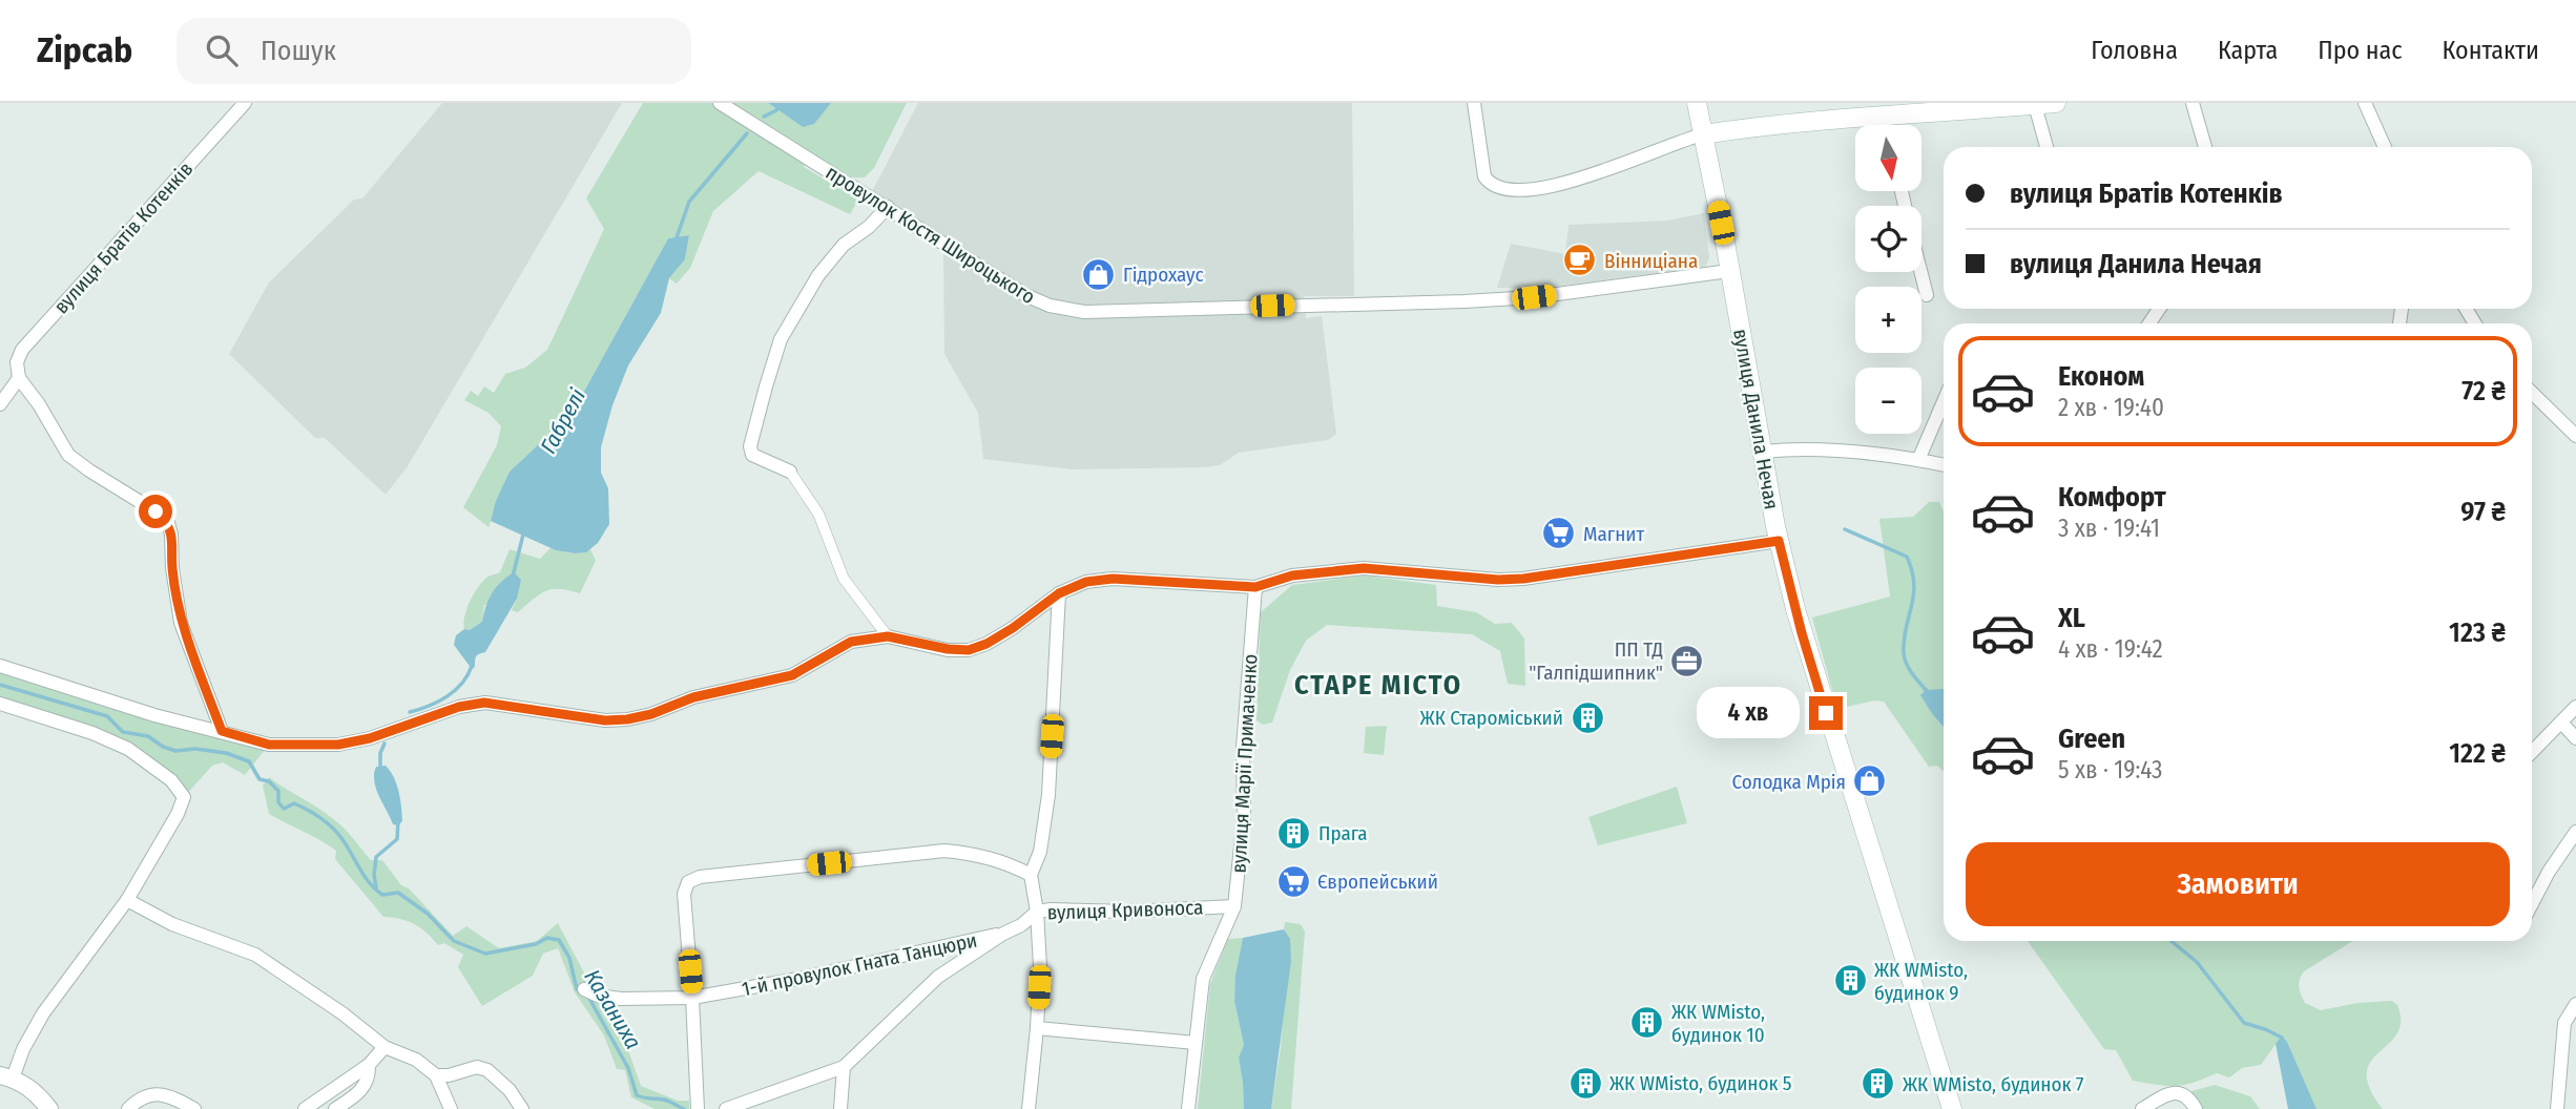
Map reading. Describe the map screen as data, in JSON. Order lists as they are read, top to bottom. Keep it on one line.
{"streets":{"main road":["вулиця Данила Нечая"],"street":["провулок Костя Широцького","вулиця Братів Котенків","вулиця Марії Примаченко","вулиця Кривоноса","1-й провулок Гната Танцюри"]},"crossings":[["провулок Костя Широцького","вулиця Данила Нечая"],["вулиця Марії Примаченко","вулиця Кривоноса"],["вулиця Кривоноса","1-й провулок Гната Танцюри"]],"districts":["СТАРЕ МІСТО"],"water":["Габрелі","Казаниха"],"places":{"cafe":["Вінниціана"],"shop":["Гідрохаус","Солодка Мрія"],"supermarket":["Магнит","Європейський"],"office":["ПП ТД \"Галпідшипник\""],"building":["ЖК Староміський","Прага","ЖК WMisto, будинок 9","ЖК WMisto, будинок 10","ЖК WMisto, будинок 5","ЖК WMisto, будинок 7"]},"north":"bottom","page":{"header":"Zipcab","search":"Пошук","nav":["Головна","Карта","Про нас","Контакти"],"map_buttons":["+","−"],"banner":["вулиця Братів Котенків","вулиця Данила Нечая"],"list":[{"name":"Економ","note":"2 хв · 19:40","value":"72 ₴"},{"name":"Комфорт","note":"3 хв · 19:41","value":"97 ₴"},{"name":"XL","note":"4 хв · 19:42","value":"123 ₴"},{"name":"Green","note":"5 хв · 19:43","value":"122 ₴"}],"bubble":"4 хв","buttons":"Замовити"}}
